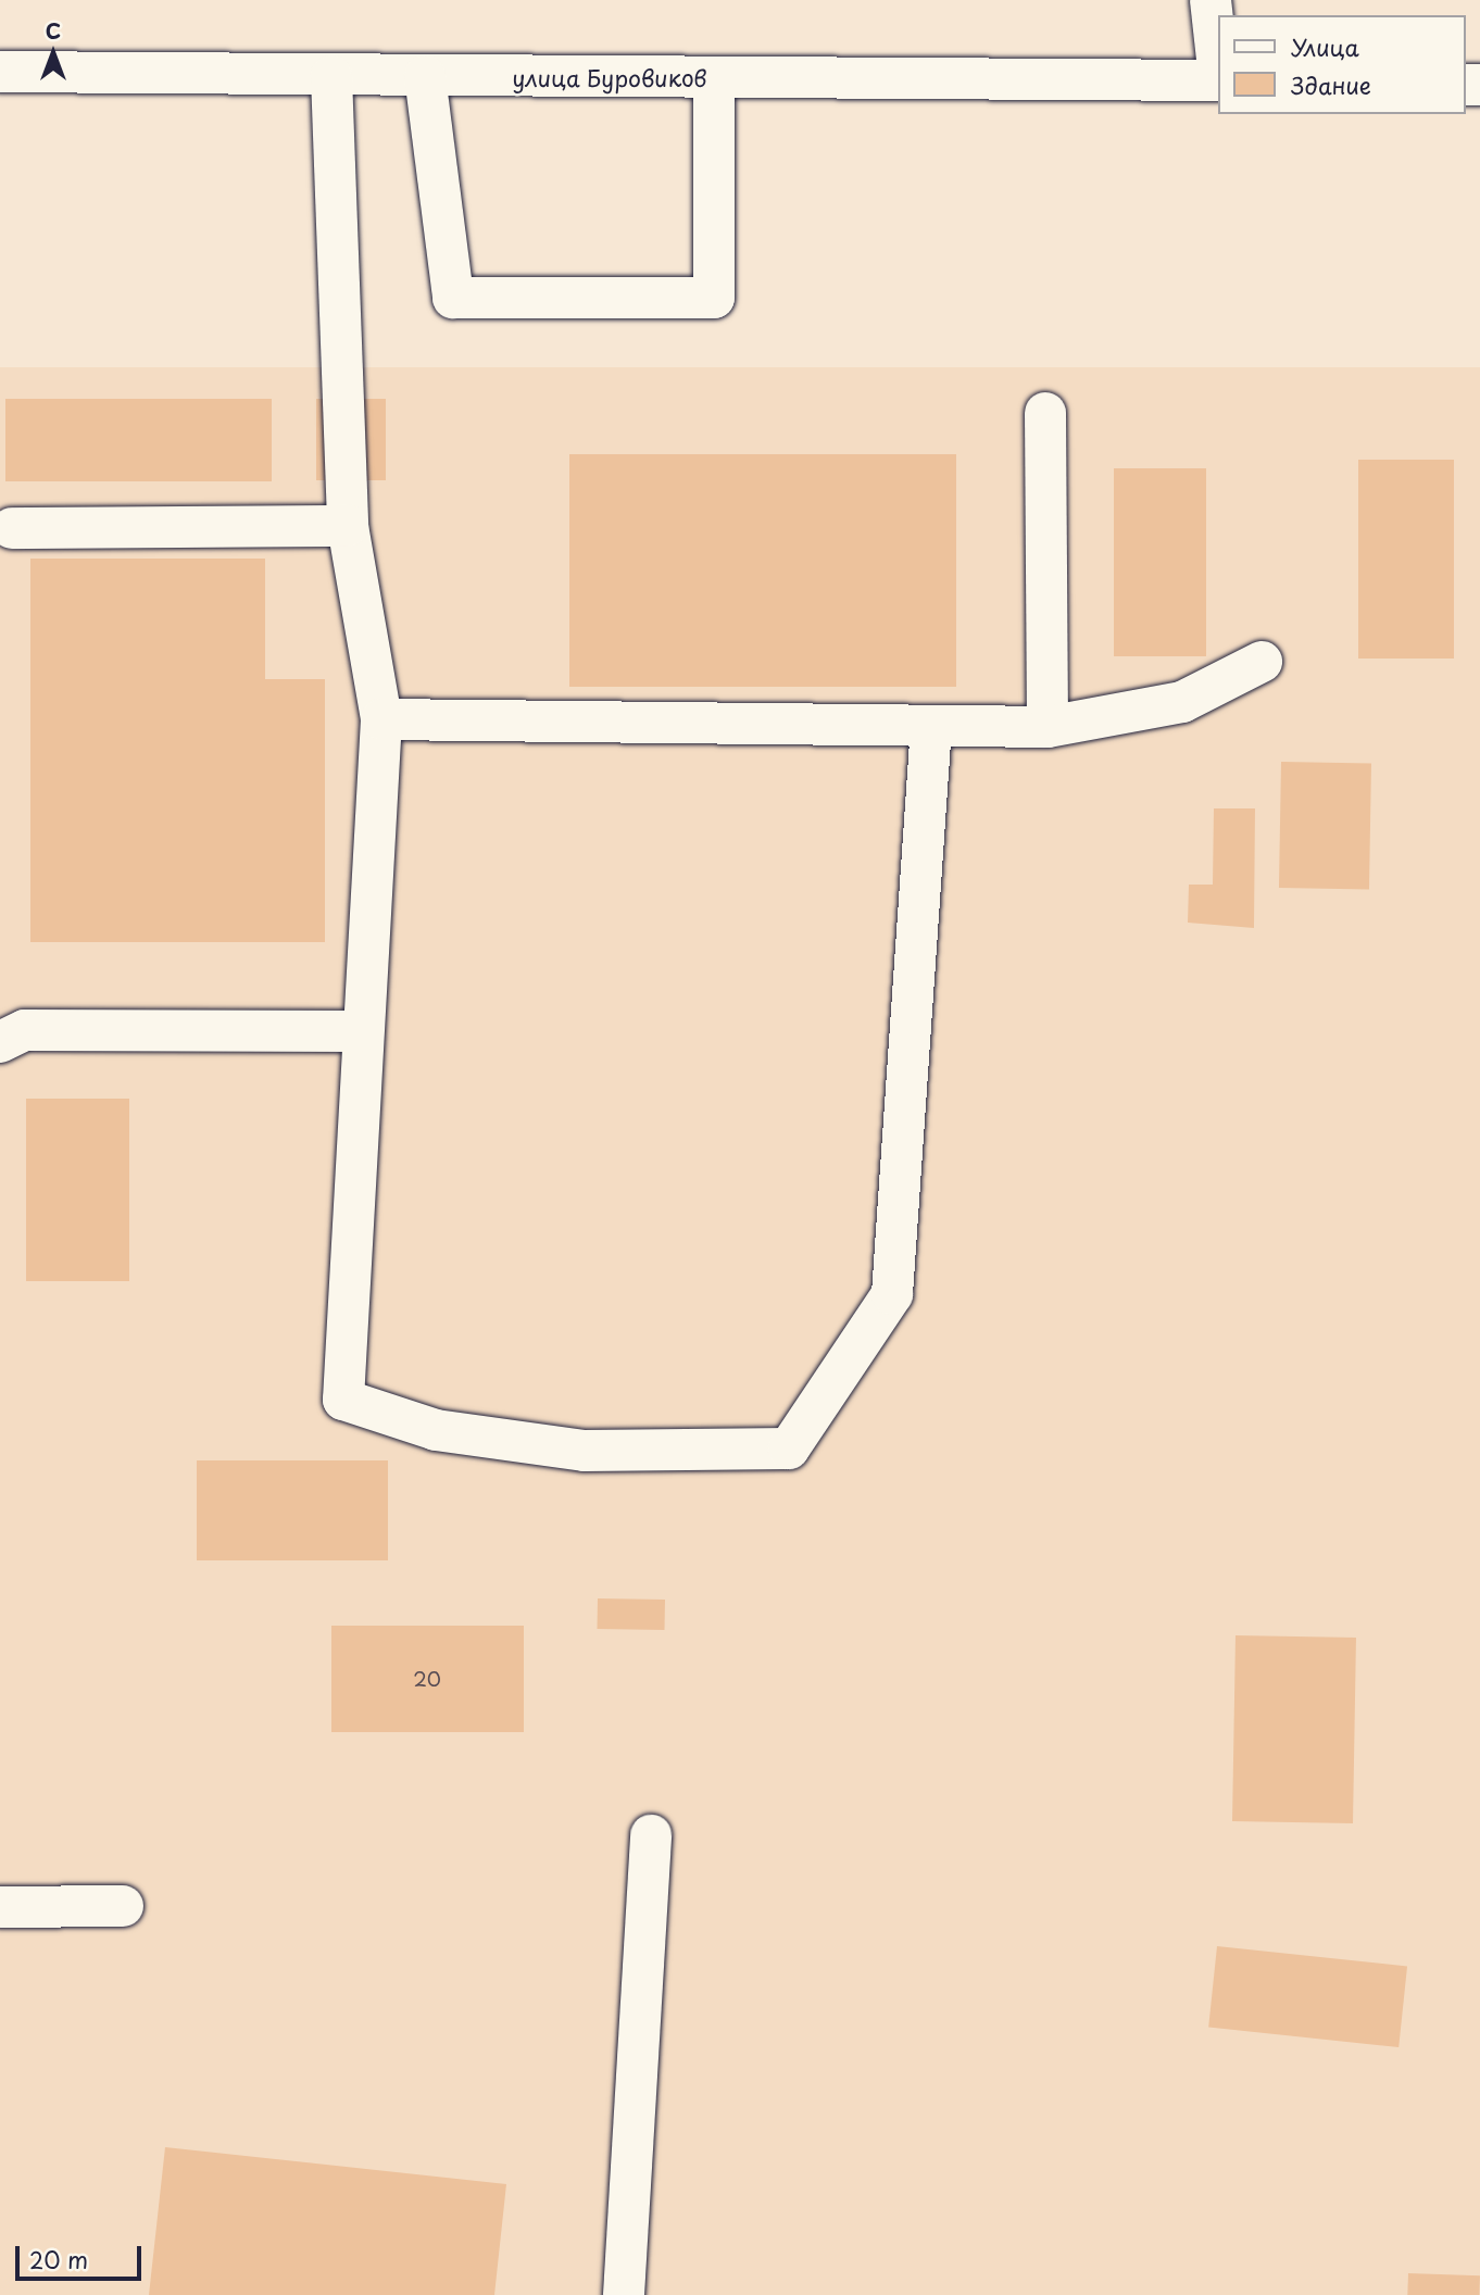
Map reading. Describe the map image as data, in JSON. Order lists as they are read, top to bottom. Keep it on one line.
{"streets":{"street":["улица Буровиков"]},"house_numbers":["20"],"legend":["Улица","Здание"],"scale_bar":"20 m","north":"top"}
